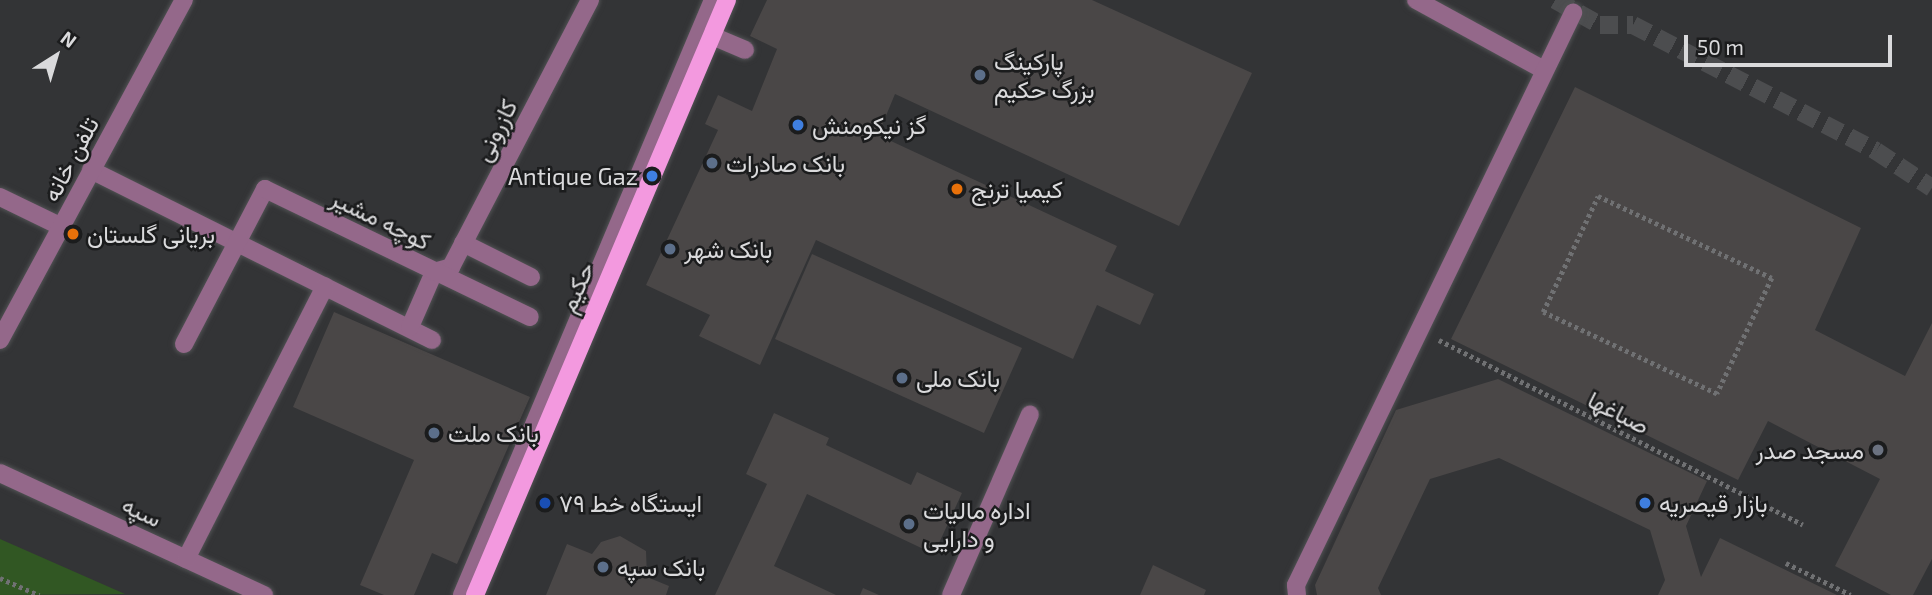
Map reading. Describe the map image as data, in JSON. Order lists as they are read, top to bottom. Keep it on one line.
{"streets":{"main road":["حکیم"],"street":["کازرونی","تلفن خانه","كوچه مشير","سپه"],"path":["صباغها"]},"crossings":[["کازرونی","كوچه مشير"]],"places":["پارکینگ بزرگ حکیم","گز نیکومنش","بانک صادرات","Antique Gaz","کیمیا ترنج","بریانی گلستان","بانک شهر","بانک ملی","بانک ملت","مسجد صدر","ایستگاه خط ۷۹","بازار قیصریه","اداره مالیات و دارایی","بانک سپه"],"scale_bar":"50 m","north":"top right"}
